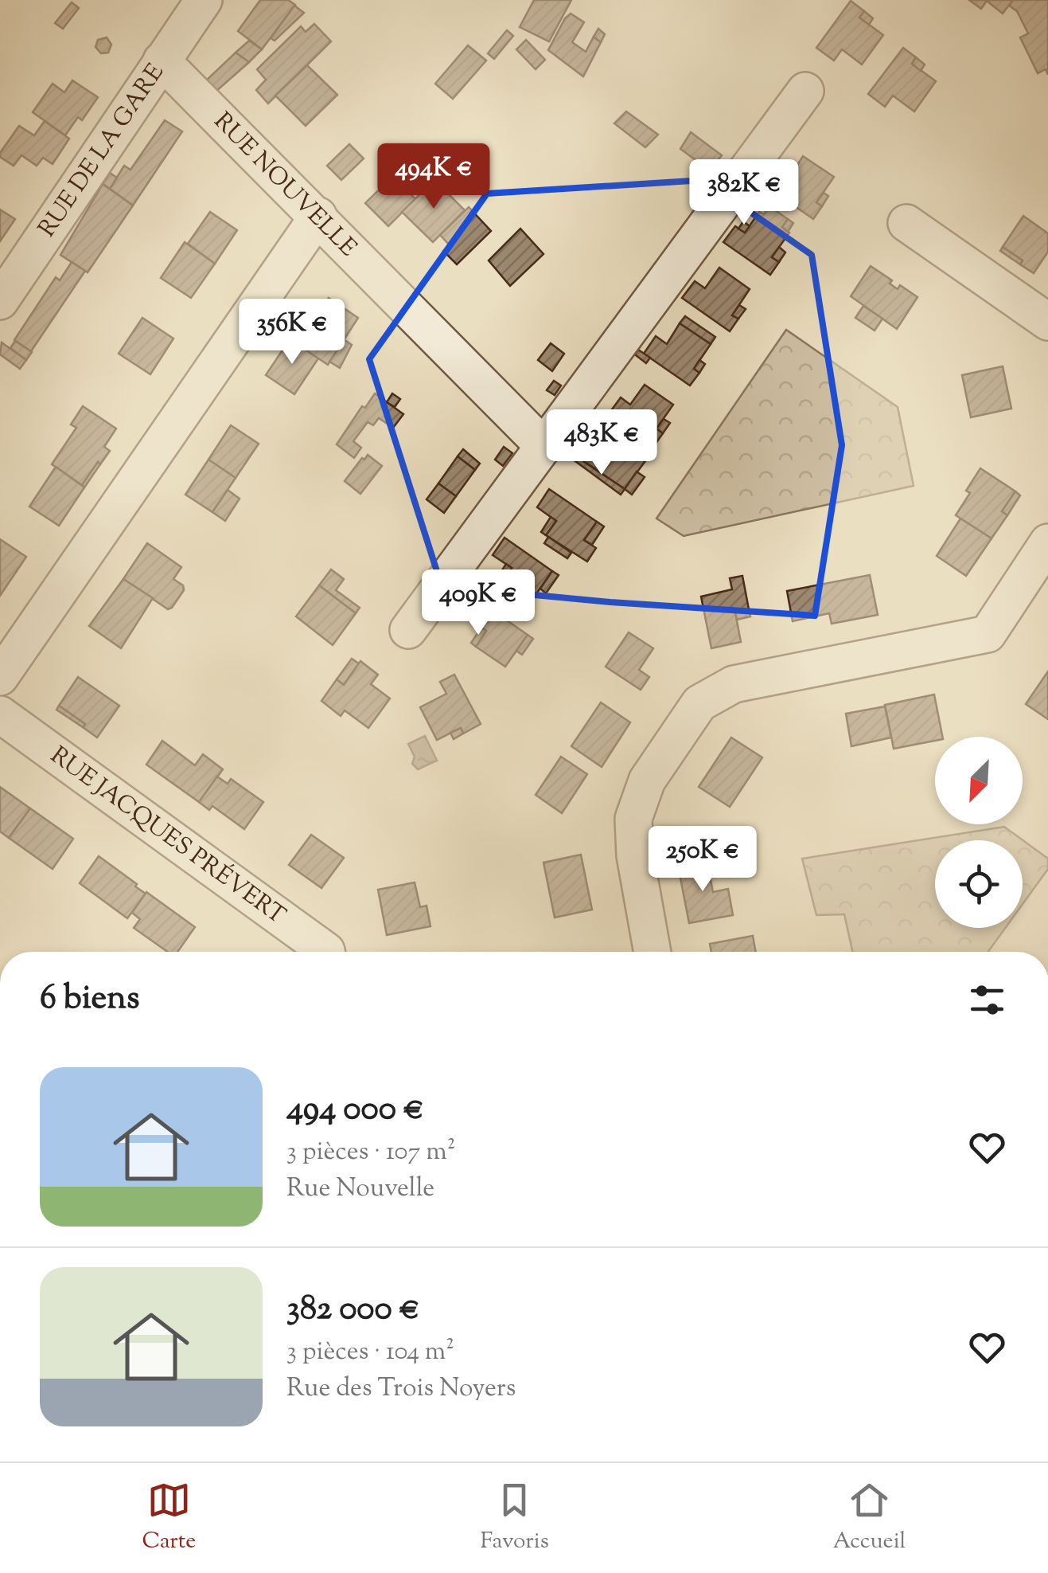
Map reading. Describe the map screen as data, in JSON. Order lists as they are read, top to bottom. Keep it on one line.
{"streets":{"street":["RUE DE LA GARE","RUE NOUVELLE","RUE JACQUES PRÉVERT"]},"crossings":[["RUE DE LA GARE","RUE NOUVELLE"]],"north":"bottom left","page":{"price":["494K €","382K €","356K €","483K €","409K €","250K €"],"heading":"6 biens","list":[{"name":"494 000 €","note":"3 pièces · 107 m² · Rue Nouvelle"},{"name":"382 000 €","note":"3 pièces · 104 m² · Rue des Trois Noyers"}],"tabs":["Carte","Favoris","Accueil"]}}
